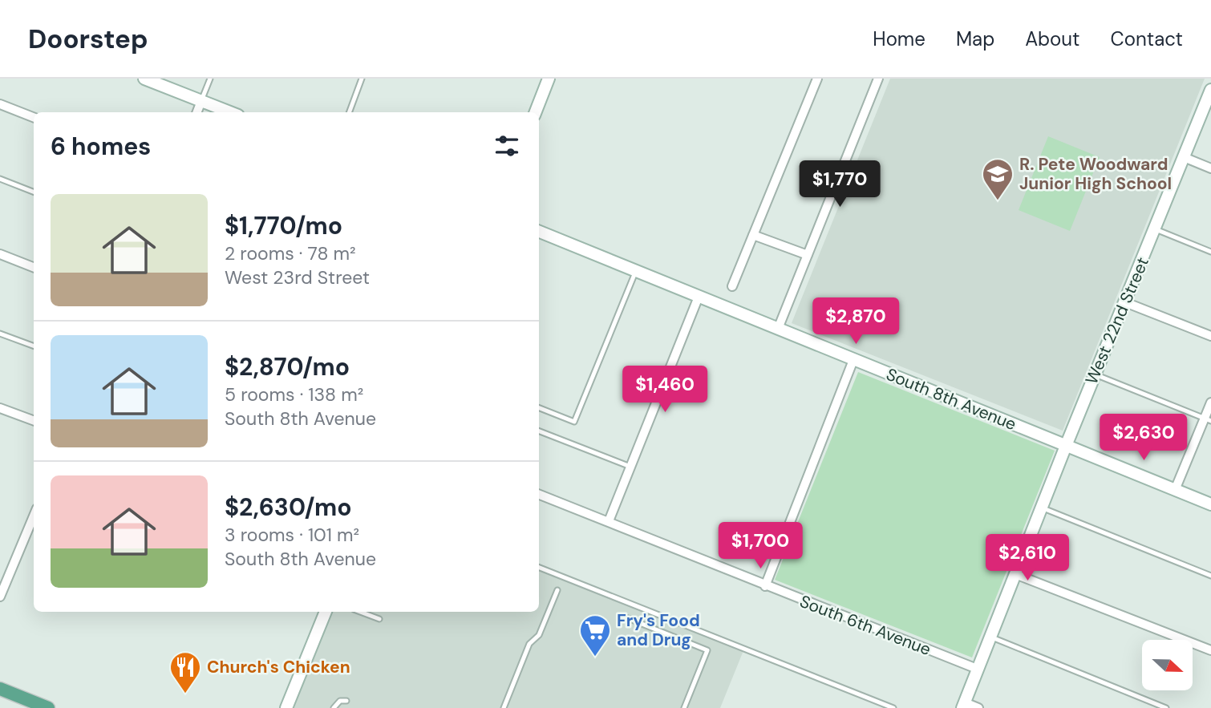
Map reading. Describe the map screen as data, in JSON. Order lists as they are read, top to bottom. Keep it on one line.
{"streets":{"street":["West 22nd Street","South 8th Avenue","South 6th Avenue"]},"crossings":[["West 22nd Street","South 8th Avenue"],["West 22nd Street","South 6th Avenue"]],"places":{"school or university":["R. Pete Woodward Junior High School"],"supermarket":["Fry's Food and Drug"],"restaurant":["Church's Chicken"]},"north":"right","page":{"header":"Doorstep","nav":["Home","Map","About","Contact"],"heading":"6 homes","price":["$1,770","$2,870","$1,460","$2,630","$1,700","$2,610"],"list":[{"name":"$1,770/mo","note":"2 rooms · 78 m² · West 23rd Street"},{"name":"$2,870/mo","note":"5 rooms · 138 m² · South 8th Avenue"},{"name":"$2,630/mo","note":"3 rooms · 101 m² · South 8th Avenue"}]}}
